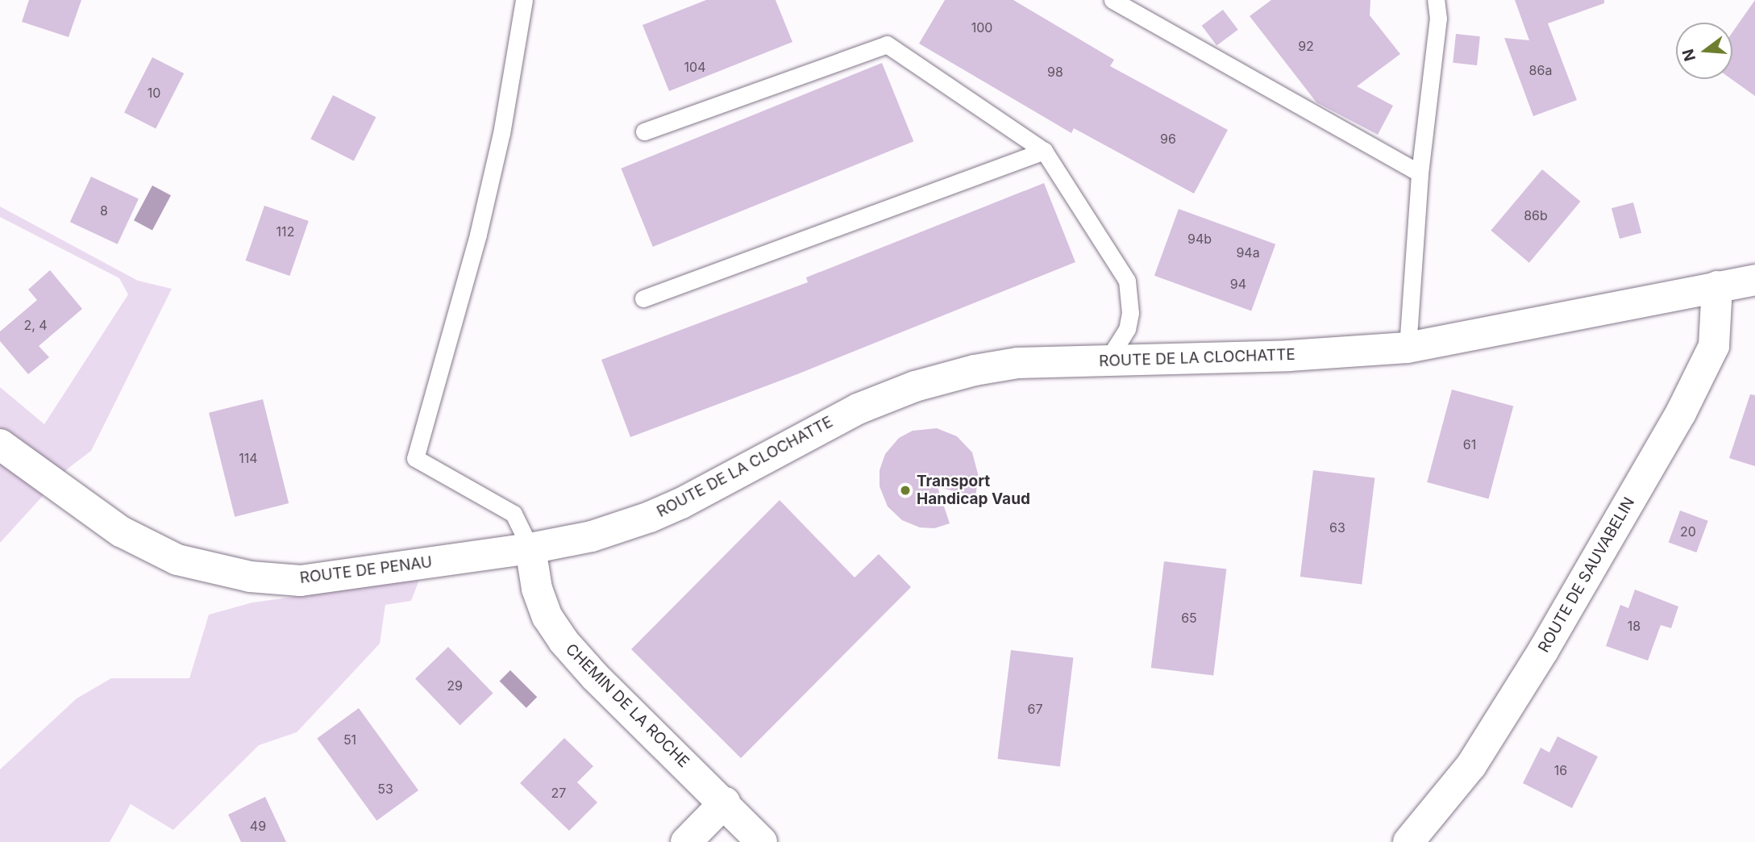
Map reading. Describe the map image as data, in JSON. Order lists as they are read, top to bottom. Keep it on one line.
{"streets":{"street":["ROUTE DE LA CLOCHATTE","ROUTE DE PENAU","ROUTE DE SAUVABELIN","CHEMIN DE LA ROCHE"]},"crossings":[["ROUTE DE LA CLOCHATTE","ROUTE DE PENAU"],["ROUTE DE LA CLOCHATTE","ROUTE DE SAUVABELIN"],["ROUTE DE LA CLOCHATTE","CHEMIN DE LA ROCHE"],["ROUTE DE PENAU","CHEMIN DE LA ROCHE"]],"places":["Transport Handicap Vaud"],"house_numbers":["100","92","104","86a","98","10","96","8","86b","112","94b","94a","94","2, 4","61","114","63","20","65","18","29","67","51","16","53","27","49"],"north":"left"}
